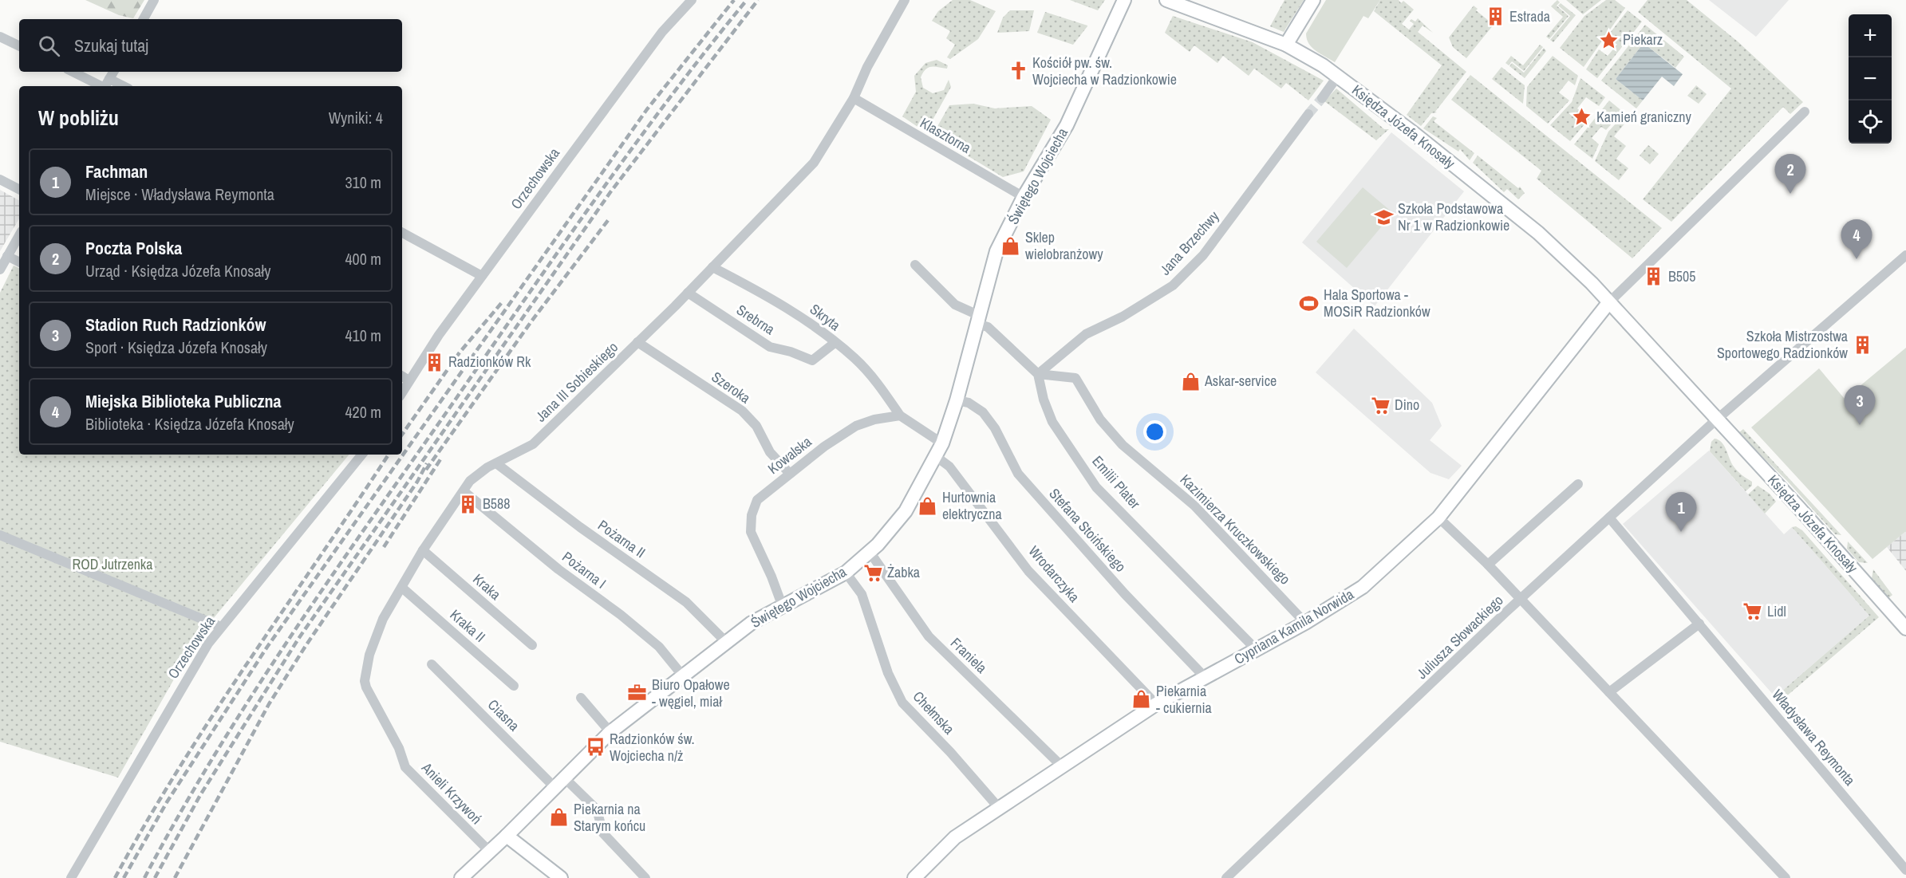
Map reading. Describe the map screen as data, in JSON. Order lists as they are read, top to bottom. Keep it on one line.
{"streets":{"street":["Księdza Józefa Knosały","Klasztorna","Świętego Wojciecha","Orzechowska","Jana Brzechwy","Skryta","Srebrna","Jana III Sobieskiego","Szeroka","Kowalska","Emilii Plater","Kazimierza Kruczkowskiego","Stefana Stoińskiego","Pożarna II","Pożarna I","Wrodarczyka","Kraka","Kraka II","Cypriana Kamila Norwida","Juliusza Słowackiego","Franiela","Chełmska","Ciasna","Władysława Reymonta","Anieli Krzywoń"]},"crossings":[["Księdza Józefa Knosały","Cypriana Kamila Norwida"],["Księdza Józefa Knosały","Juliusza Słowackiego"],["Klasztorna","Świętego Wojciecha"],["Klasztorna","Jana III Sobieskiego"],["Świętego Wojciecha","Kowalska"],["Świętego Wojciecha","Stefana Stoińskiego"],["Świętego Wojciecha","Pożarna II"],["Świętego Wojciecha","Pożarna I"],["Świętego Wojciecha","Wrodarczyka"],["Świętego Wojciecha","Franiela"],["Świętego Wojciecha","Chełmska"],["Świętego Wojciecha","Ciasna"],["Świętego Wojciecha","Anieli Krzywoń"],["Jana Brzechwy","Emilii Plater"],["Jana Brzechwy","Kazimierza Kruczkowskiego"],["Skryta","Srebrna"],["Skryta","Jana III Sobieskiego"],["Skryta","Kowalska"],["Srebrna","Jana III Sobieskiego"],["Jana III Sobieskiego","Szeroka"],["Jana III Sobieskiego","Pożarna II"],["Jana III Sobieskiego","Pożarna I"],["Jana III Sobieskiego","Kraka"],["Jana III Sobieskiego","Kraka II"],["Jana III Sobieskiego","Anieli Krzywoń"],["Szeroka","Kowalska"],["Emilii Plater","Kazimierza Kruczkowskiego"],["Emilii Plater","Cypriana Kamila Norwida"],["Kazimierza Kruczkowskiego","Cypriana Kamila Norwida"],["Stefana Stoińskiego","Cypriana Kamila Norwida"],["Wrodarczyka","Cypriana Kamila Norwida"],["Cypriana Kamila Norwida","Franiela"],["Cypriana Kamila Norwida","Chełmska"],["Juliusza Słowackiego","Władysława Reymonta"]],"parks":["ROD Jutrzenka"],"places":{"building":["Estrada","B505","Szkoła Mistrzostwa Sportowego Radzionków","Radzionków Rk","B588"],"place":["Piekarz","Kamień graniczny"],"church":["Kościół pw. św. Wojciecha w Radzionkowie"],"school or university":["Szkoła Podstawowa Nr 1 w Radzionkowie"],"shop":["Sklep wielobranżowy","Askar-service","Hurtownia elektryczna","Piekarnia - cukiernia","Piekarnia na Starym końcu"],"sports":["Hala Sportowa - MOSiR Radzionków"],"supermarket":["Dino","Żabka","Lidl"],"office":["Biuro Opałowe - węgiel, miał"],"bus stop":["Radzionków św. Wojciecha n/ż"]},"page":{"map_buttons":["+","−"],"search":"Szukaj tutaj","heading":["W pobliżu","Wyniki: 4"],"list":[{"mark":"1","name":"Fachman","note":"Miejsce · Władysława Reymonta","value":"310 m"},{"mark":"2","name":"Poczta Polska","note":"Urząd · Księdza Józefa Knosały","value":"400 m"},{"mark":"3","name":"Stadion Ruch Radzionków","note":"Sport · Księdza Józefa Knosały","value":"410 m"},{"mark":"4","name":"Miejska Biblioteka Publiczna","note":"Biblioteka · Księdza Józefa Knosały","value":"420 m"}],"pins":["2","4","3","1"]}}
